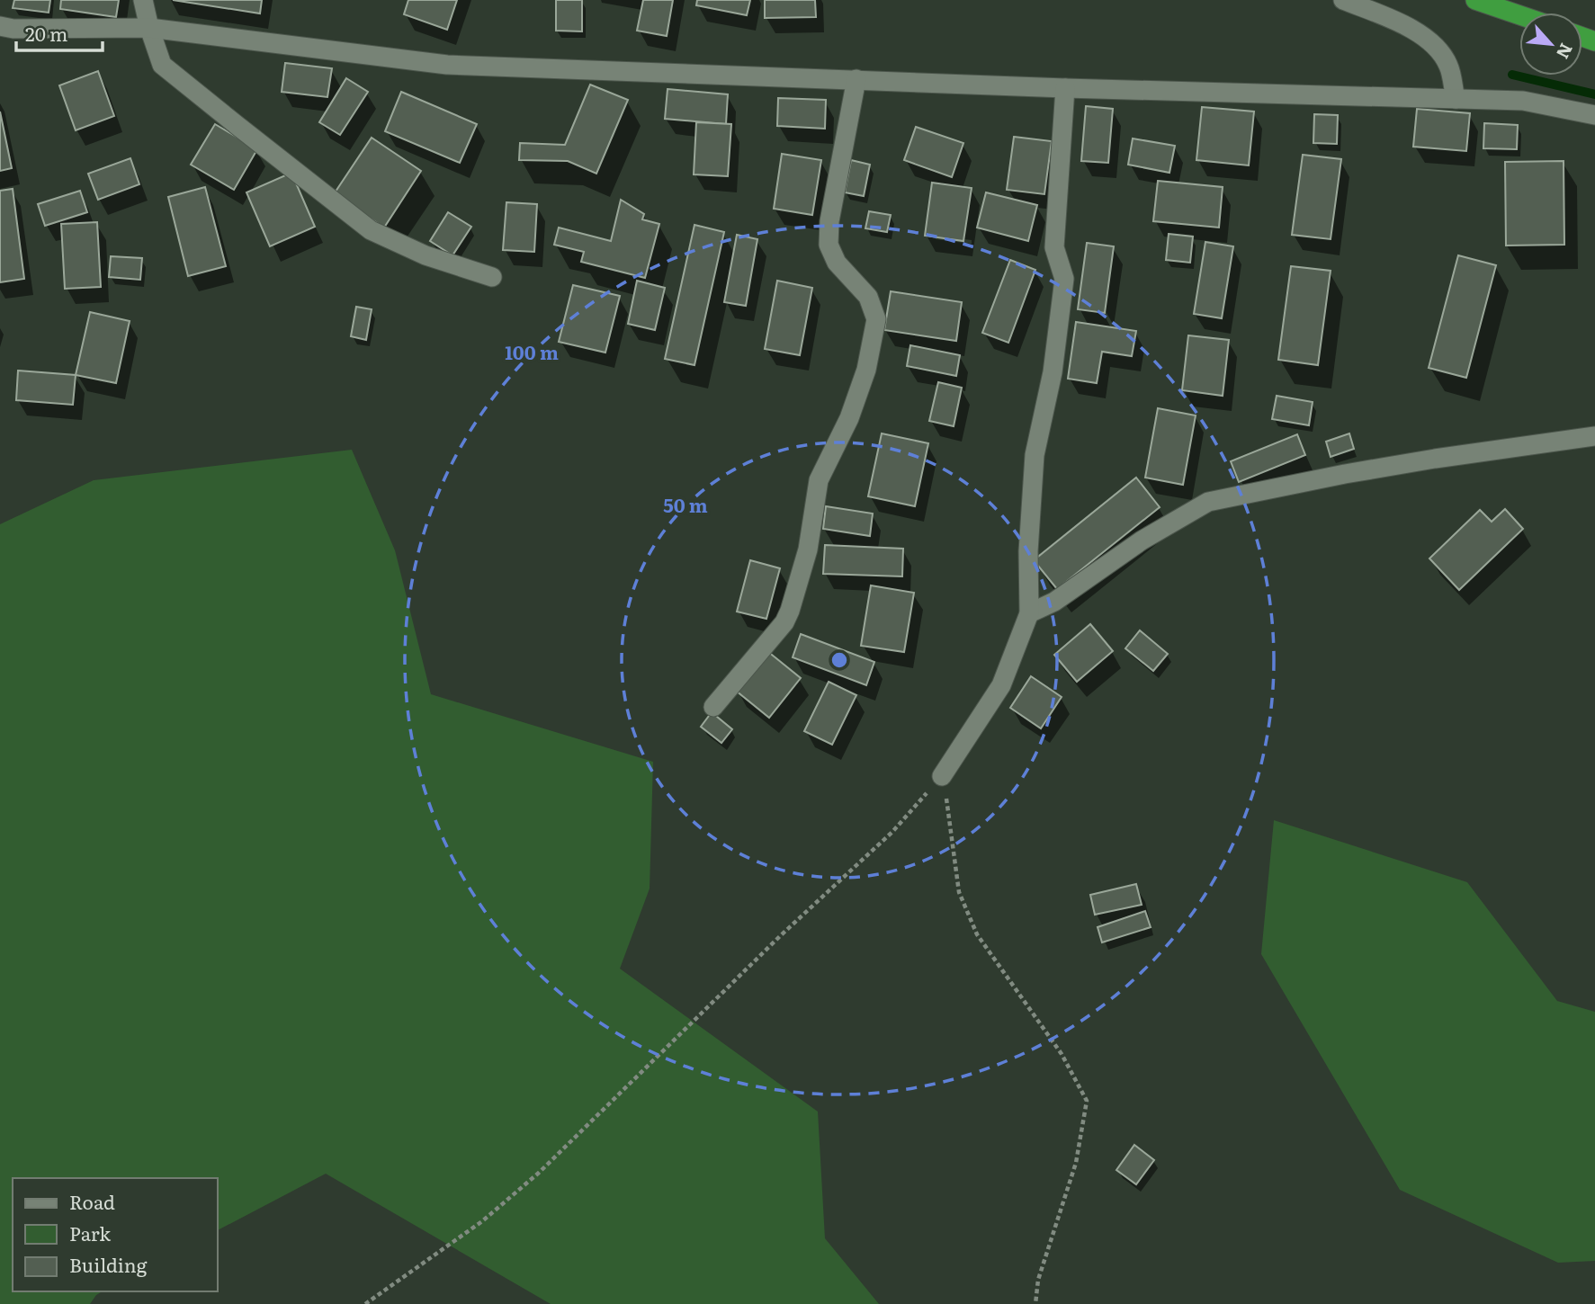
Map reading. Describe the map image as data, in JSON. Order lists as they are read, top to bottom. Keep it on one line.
{"legend":["Road","Park","Building"],"scale_bar":"20 m","north":"bottom right","rings":["100 m","50 m"]}
